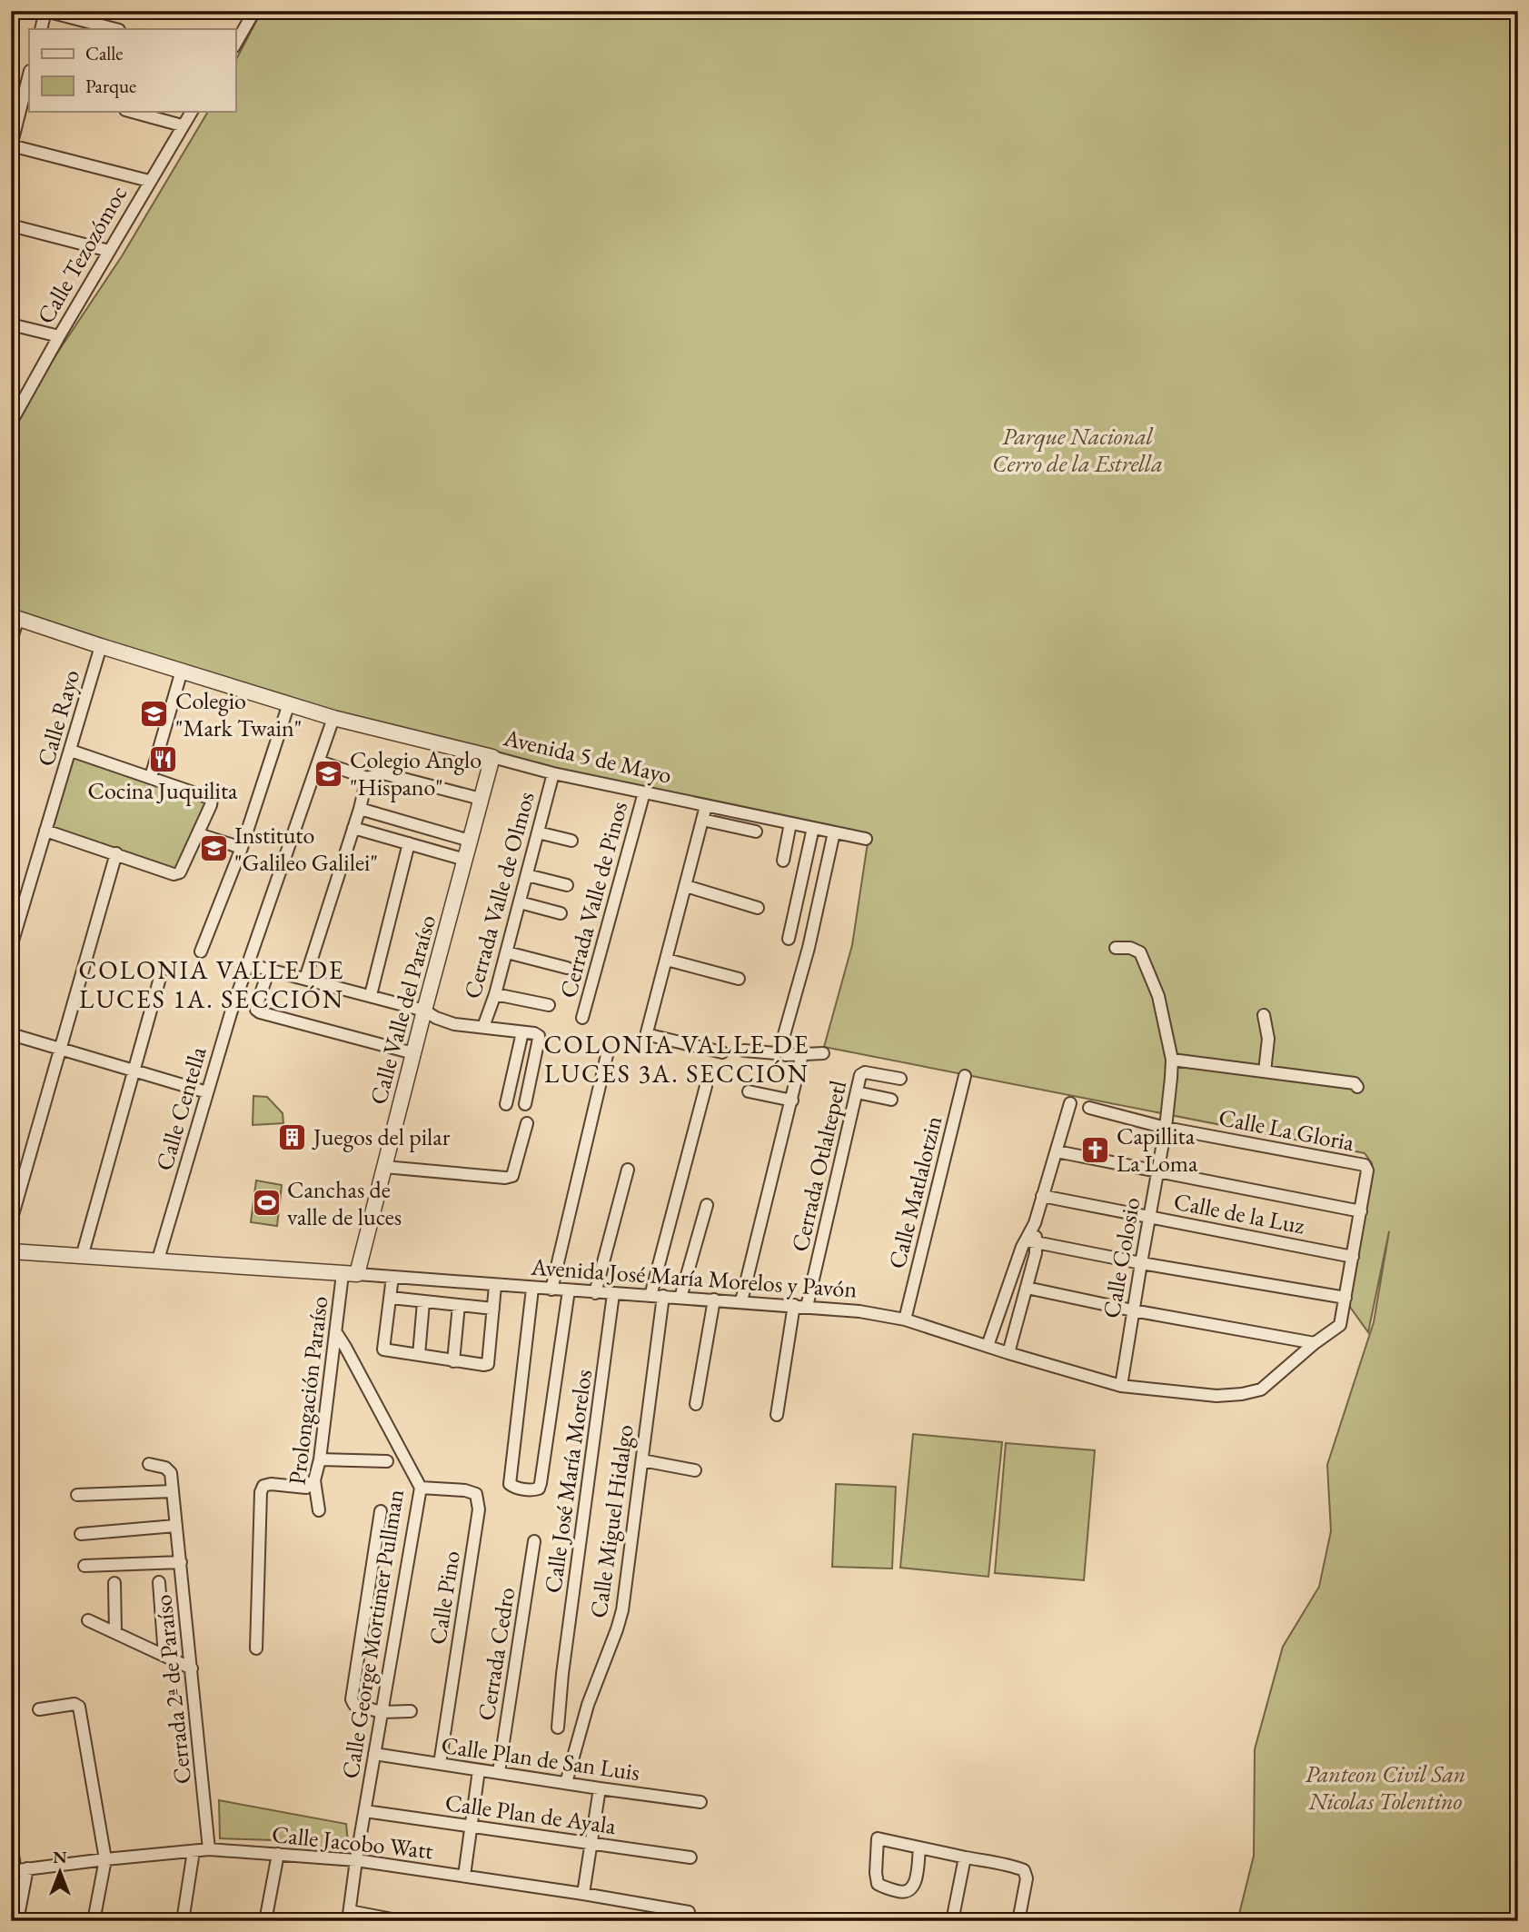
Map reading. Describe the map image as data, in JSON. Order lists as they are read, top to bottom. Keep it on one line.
{"streets":{"street":["Calle Tezozómoc","Calle Rayo","Avenida 5 de Mayo","Cerrada Valle de Olmos","Cerrada Valle de Pinos","Calle Valle del Paraíso","Calle Centella","Calle La Gloria","Cerrada Otlaltepetl","Calle Matlalotzin","Calle de la Luz","Calle Colosio","Avenida José María Morelos y Pavón","Prolongación Paraíso","Calle José María Morelos","Calle Miguel Hidalgo","Calle Pino","Calle George Mortimer Pullman","Cerrada Cedro","Cerrada 2ª de Paraíso","Calle Plan de San Luis","Calle Plan de Ayala","Calle Jacobo Watt"]},"crossings":[["Calle Rayo","Avenida 5 de Mayo"],["Avenida 5 de Mayo","Cerrada Valle de Olmos"],["Avenida 5 de Mayo","Cerrada Valle de Pinos"],["Avenida 5 de Mayo","Calle Valle del Paraíso"],["Avenida 5 de Mayo","Calle Centella"],["Calle Valle del Paraíso","Avenida José María Morelos y Pavón"],["Calle Valle del Paraíso","Prolongación Paraíso"],["Calle Centella","Avenida José María Morelos y Pavón"],["Calle La Gloria","Calle Colosio"],["Cerrada Otlaltepetl","Avenida José María Morelos y Pavón"],["Calle Matlalotzin","Avenida José María Morelos y Pavón"],["Calle de la Luz","Calle Colosio"],["Calle Colosio","Avenida José María Morelos y Pavón"],["Avenida José María Morelos y Pavón","Prolongación Paraíso"],["Avenida José María Morelos y Pavón","Calle José María Morelos"],["Avenida José María Morelos y Pavón","Calle Miguel Hidalgo"],["Prolongación Paraíso","Calle George Mortimer Pullman"],["Calle Miguel Hidalgo","Calle Plan de San Luis"],["Calle Pino","Calle George Mortimer Pullman"],["Calle Pino","Calle Plan de San Luis"],["Calle George Mortimer Pullman","Calle Plan de San Luis"],["Calle George Mortimer Pullman","Calle Plan de Ayala"],["Calle George Mortimer Pullman","Calle Jacobo Watt"],["Cerrada Cedro","Calle Plan de San Luis"],["Cerrada 2ª de Paraíso","Calle Jacobo Watt"]],"districts":["COLONIA VALLE DE LUCES 1A. SECCIÓN","COLONIA VALLE DE LUCES 3A. SECCIÓN"],"parks":["Parque Nacional Cerro de la Estrella","Panteon Civil San Nicolas Tolentino"],"places":{"school or university":["Colegio \"Mark Twain\"","Colegio Anglo \"Hispano\"","Instituto \"Galileo Galilei\""],"restaurant":["Cocina Juquilita"],"building":["Juegos del pilar"],"church":["Capillita La Loma"],"sports":["Canchas de valle de luces"]},"legend":["Calle","Parque"],"north":"top"}
